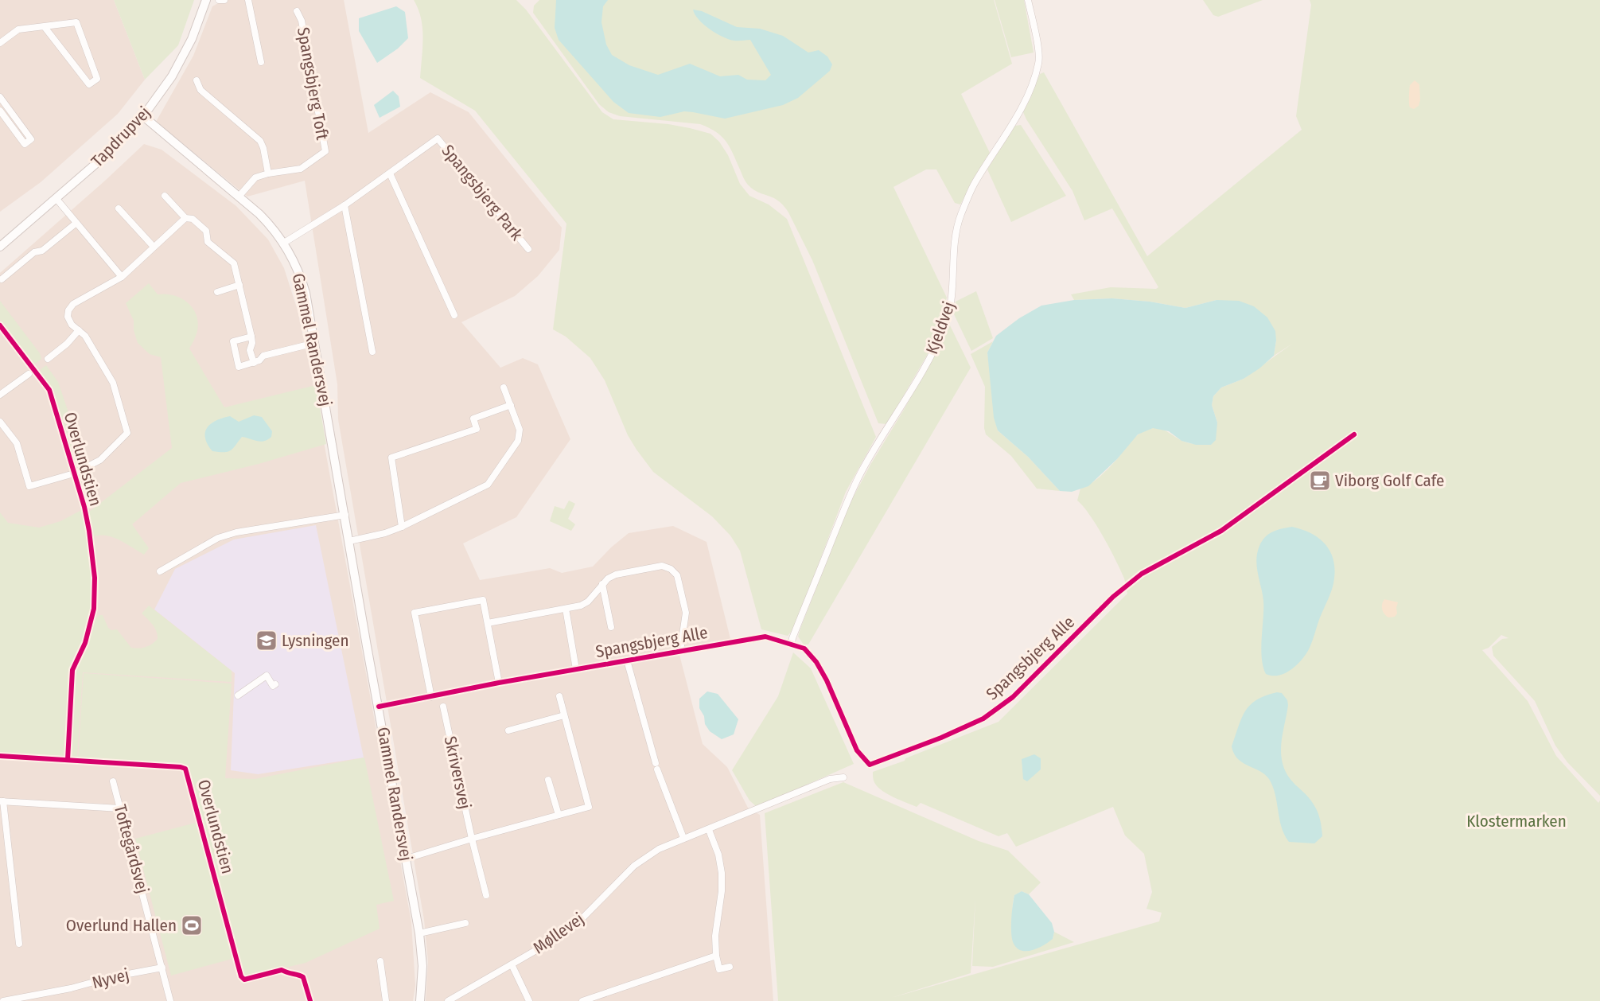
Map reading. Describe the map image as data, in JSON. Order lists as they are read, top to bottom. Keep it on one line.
{"streets":{"street":["Spangsbjerg Toft","Tapdrupvej","Spangsbjerg Park","Kjeldvej","Gammel Randersvej","Spangsbjerg Alle","Skriversvej","Toftegårdsvej","Møllevej","Nyvej"],"cycle path":["Overlundstien"]},"crossings":[["Spangsbjerg Toft","Gammel Randersvej"],["Tapdrupvej","Gammel Randersvej"],["Spangsbjerg Park","Gammel Randersvej"],["Kjeldvej","Spangsbjerg Alle"],["Gammel Randersvej","Spangsbjerg Alle"],["Toftegårdsvej","Nyvej"]],"parks":["Klostermarken"],"places":{"cafe":["Viborg Golf Cafe"],"school or university":["Lysningen"],"sports":["Overlund Hallen"]}}
